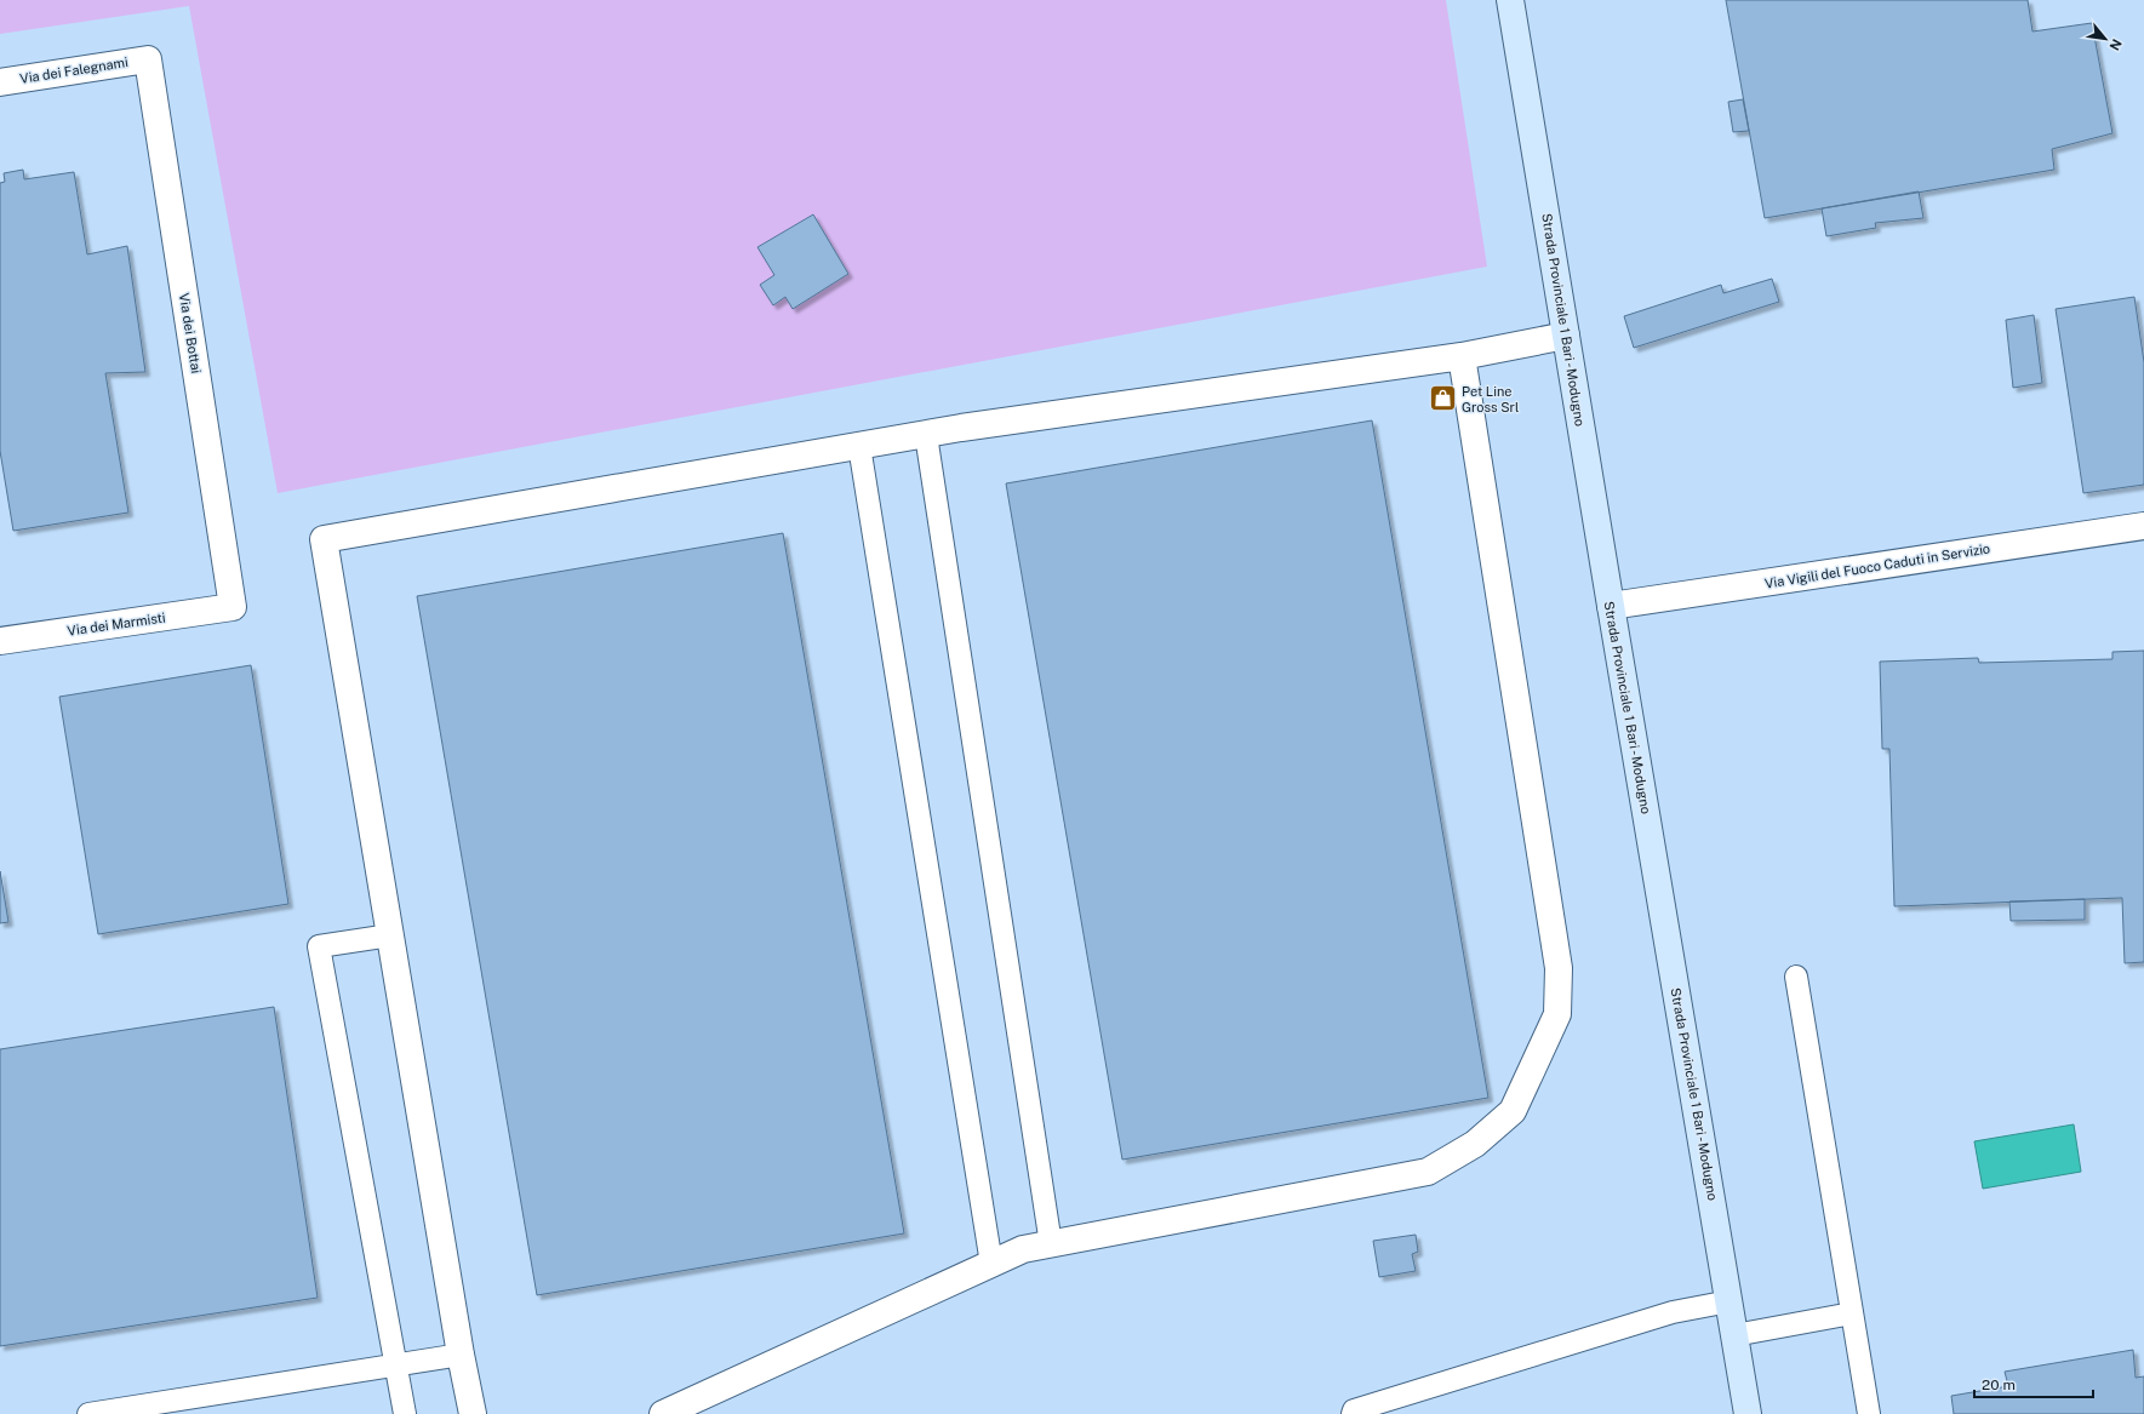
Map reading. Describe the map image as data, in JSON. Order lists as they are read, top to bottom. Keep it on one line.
{"streets":{"street":["Via dei Falegnami","Strada Provinciale 1 Bari - Modugno","Via dei Bottai","Via Vigili del Fuoco Caduti in Servizio","Via dei Marmisti"]},"crossings":[["Via dei Falegnami","Via dei Bottai"],["Strada Provinciale 1 Bari - Modugno","Via Vigili del Fuoco Caduti in Servizio"],["Via dei Bottai","Via dei Marmisti"]],"places":{"shop":["Pet Line Gross Srl"]},"scale_bar":"20 m","north":"bottom right"}
